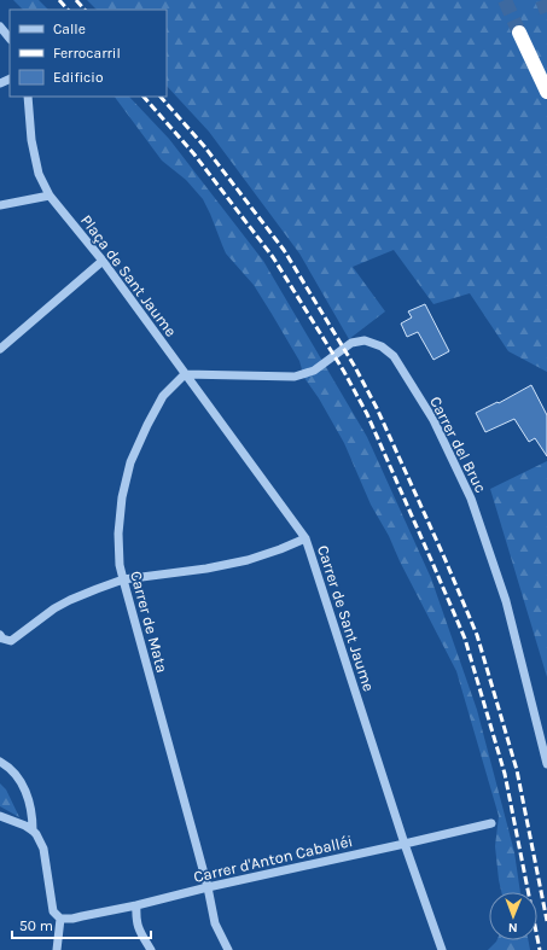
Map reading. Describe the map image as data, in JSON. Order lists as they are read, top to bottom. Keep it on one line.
{"streets":{"street":["Plaça de Sant Jaume","Carrer del Bruc","Carrer de Sant Jaume","Carrer de Mata","Carrer d'Anton Caballéi"]},"crossings":[["Plaça de Sant Jaume","Carrer del Bruc"],["Plaça de Sant Jaume","Carrer de Sant Jaume"],["Plaça de Sant Jaume","Carrer de Mata"],["Carrer del Bruc","Carrer de Sant Jaume"],["Carrer del Bruc","Carrer de Mata"],["Carrer de Sant Jaume","Carrer de Mata"],["Carrer de Sant Jaume","Carrer d'Anton Caballéi"],["Carrer de Mata","Carrer d'Anton Caballéi"]],"legend":["Calle","Ferrocarril","Edificio"],"scale_bar":"50 m","north":"bottom"}
